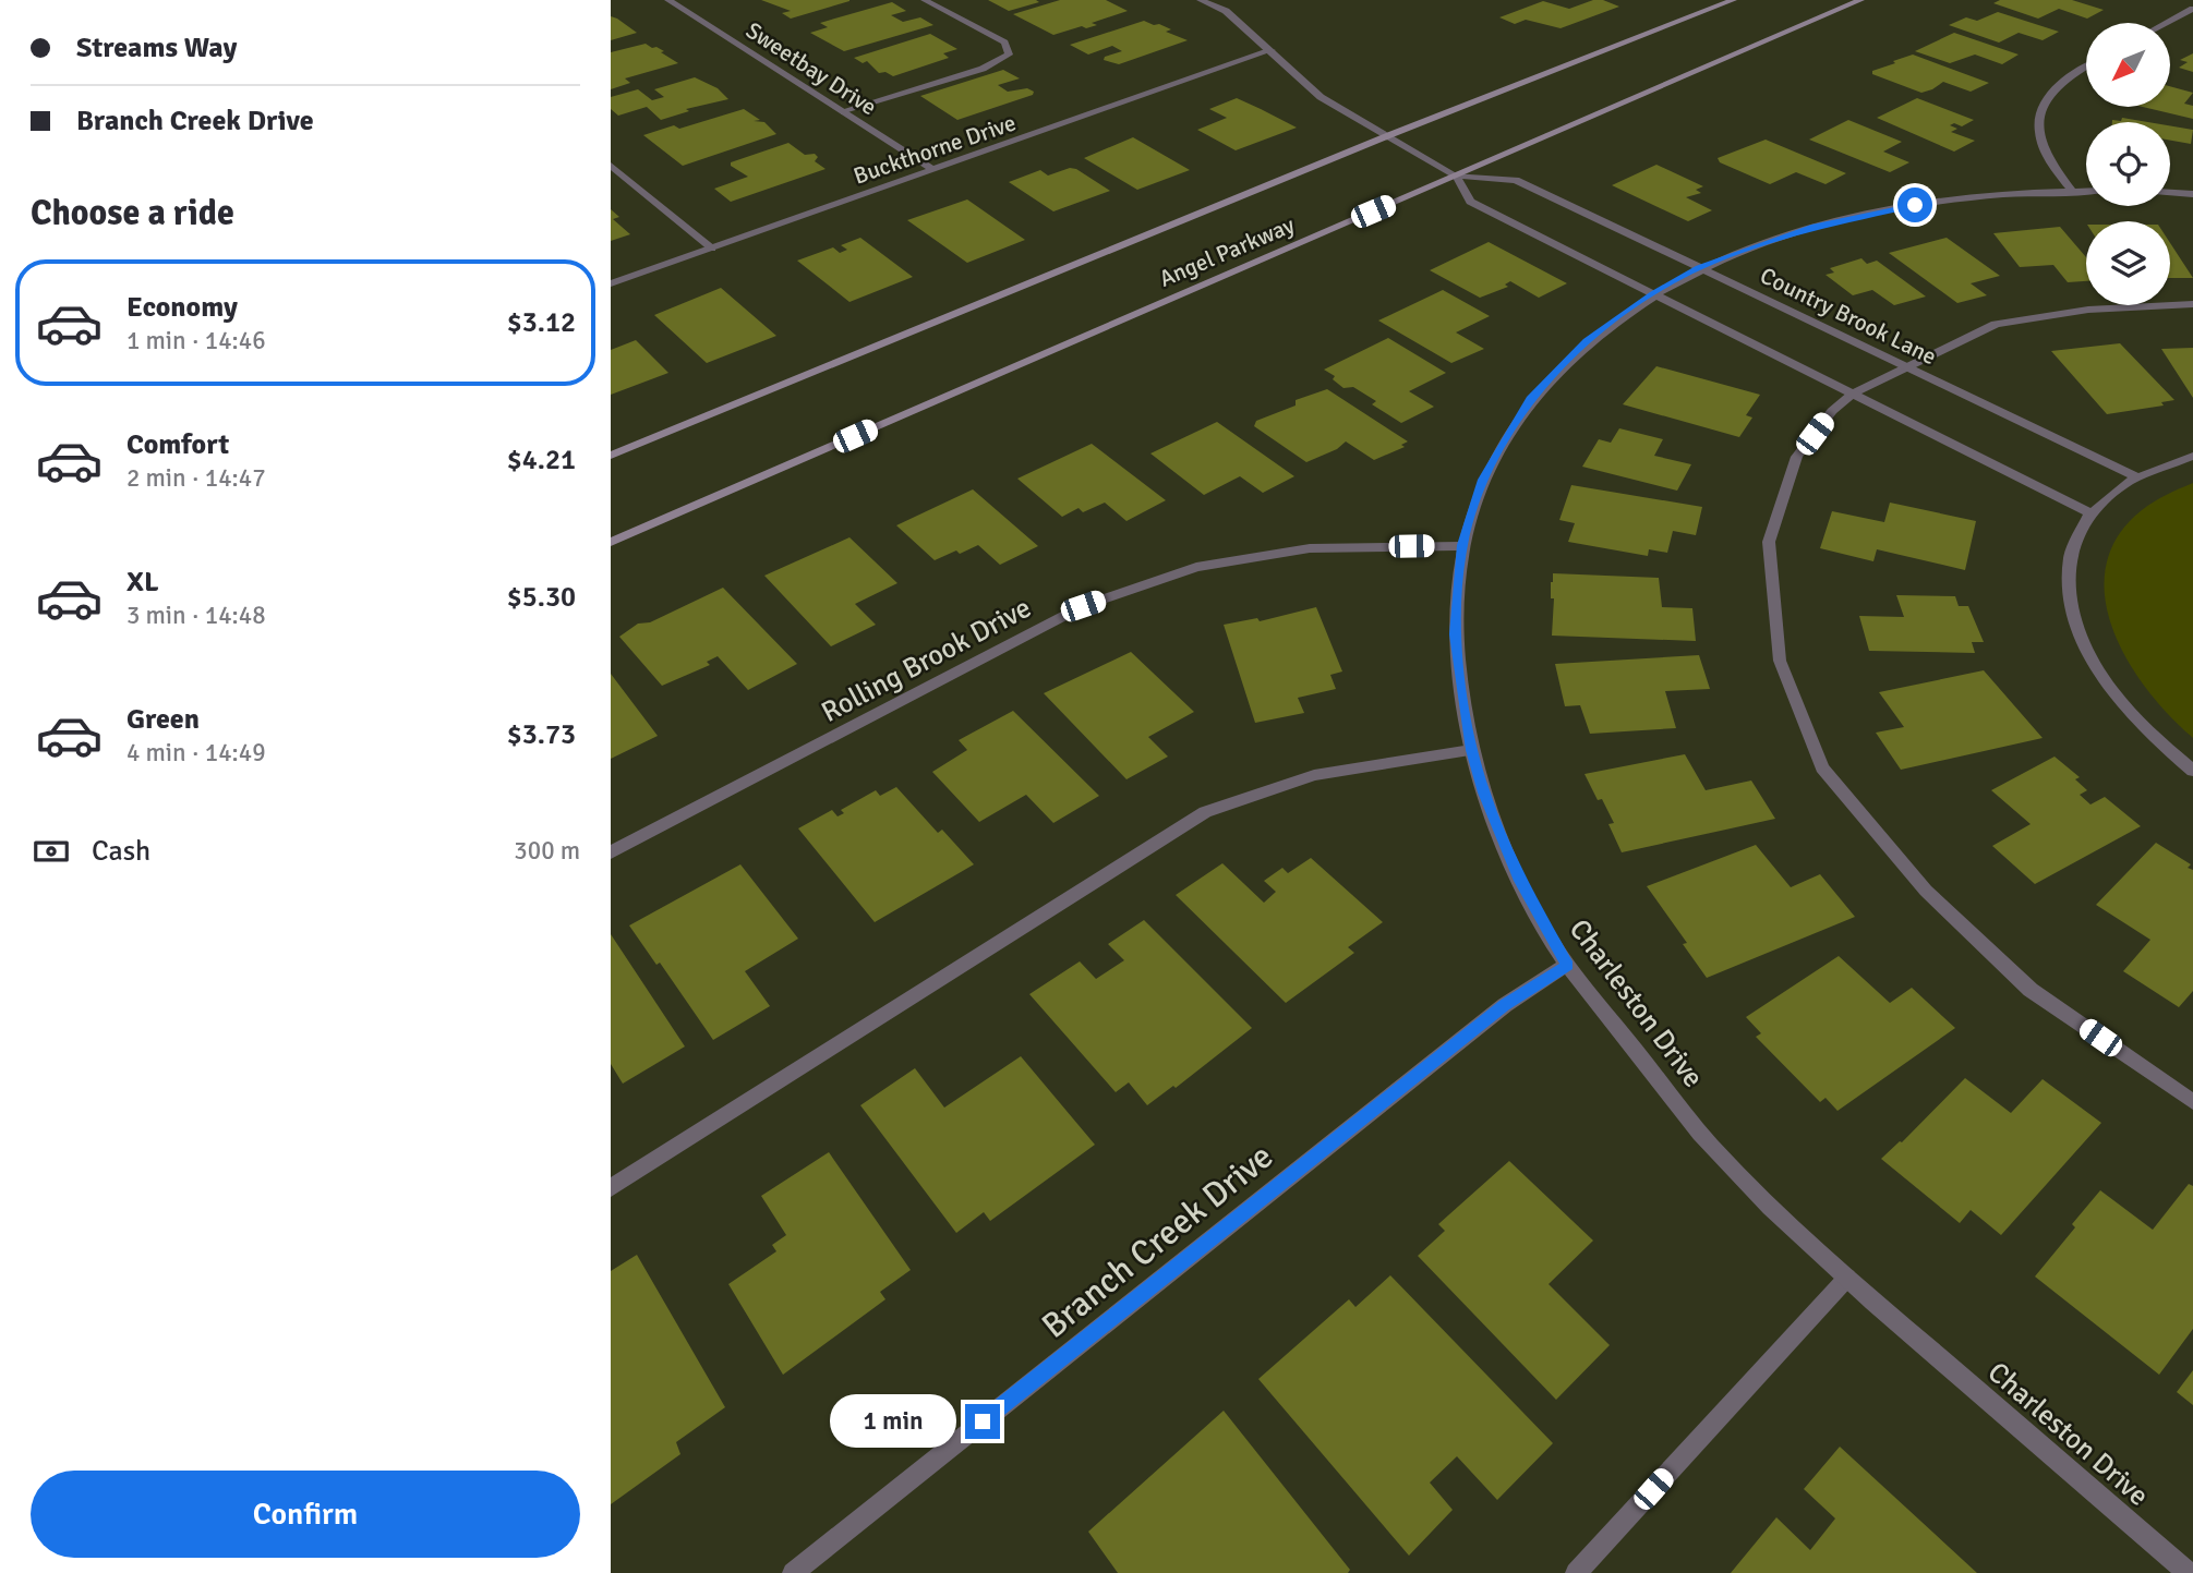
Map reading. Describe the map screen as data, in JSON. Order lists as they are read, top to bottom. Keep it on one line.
{"streets":{"main road":["Angel Parkway"],"street":["Sweetbay Drive","Buckthorne Drive","Country Brook Lane","Rolling Brook Drive","Charleston Drive","Branch Creek Drive"]},"crossings":[["Sweetbay Drive","Buckthorne Drive"],["Buckthorne Drive","Country Brook Lane"],["Angel Parkway","Country Brook Lane"],["Country Brook Lane","Charleston Drive"],["Rolling Brook Drive","Charleston Drive"],["Charleston Drive","Branch Creek Drive"]],"north":"bottom left","page":{"banner":["Streams Way","Branch Creek Drive"],"heading":"Choose a ride","list":[{"name":"Economy","note":"1 min · 14:46","value":"$3.12"},{"name":"Comfort","note":"2 min · 14:47","value":"$4.21"},{"name":"XL","note":"3 min · 14:48","value":"$5.30"},{"name":"Green","note":"4 min · 14:49","value":"$3.73"}],"pay":["Cash","300 m"],"bubble":"1 min","buttons":"Confirm"}}
